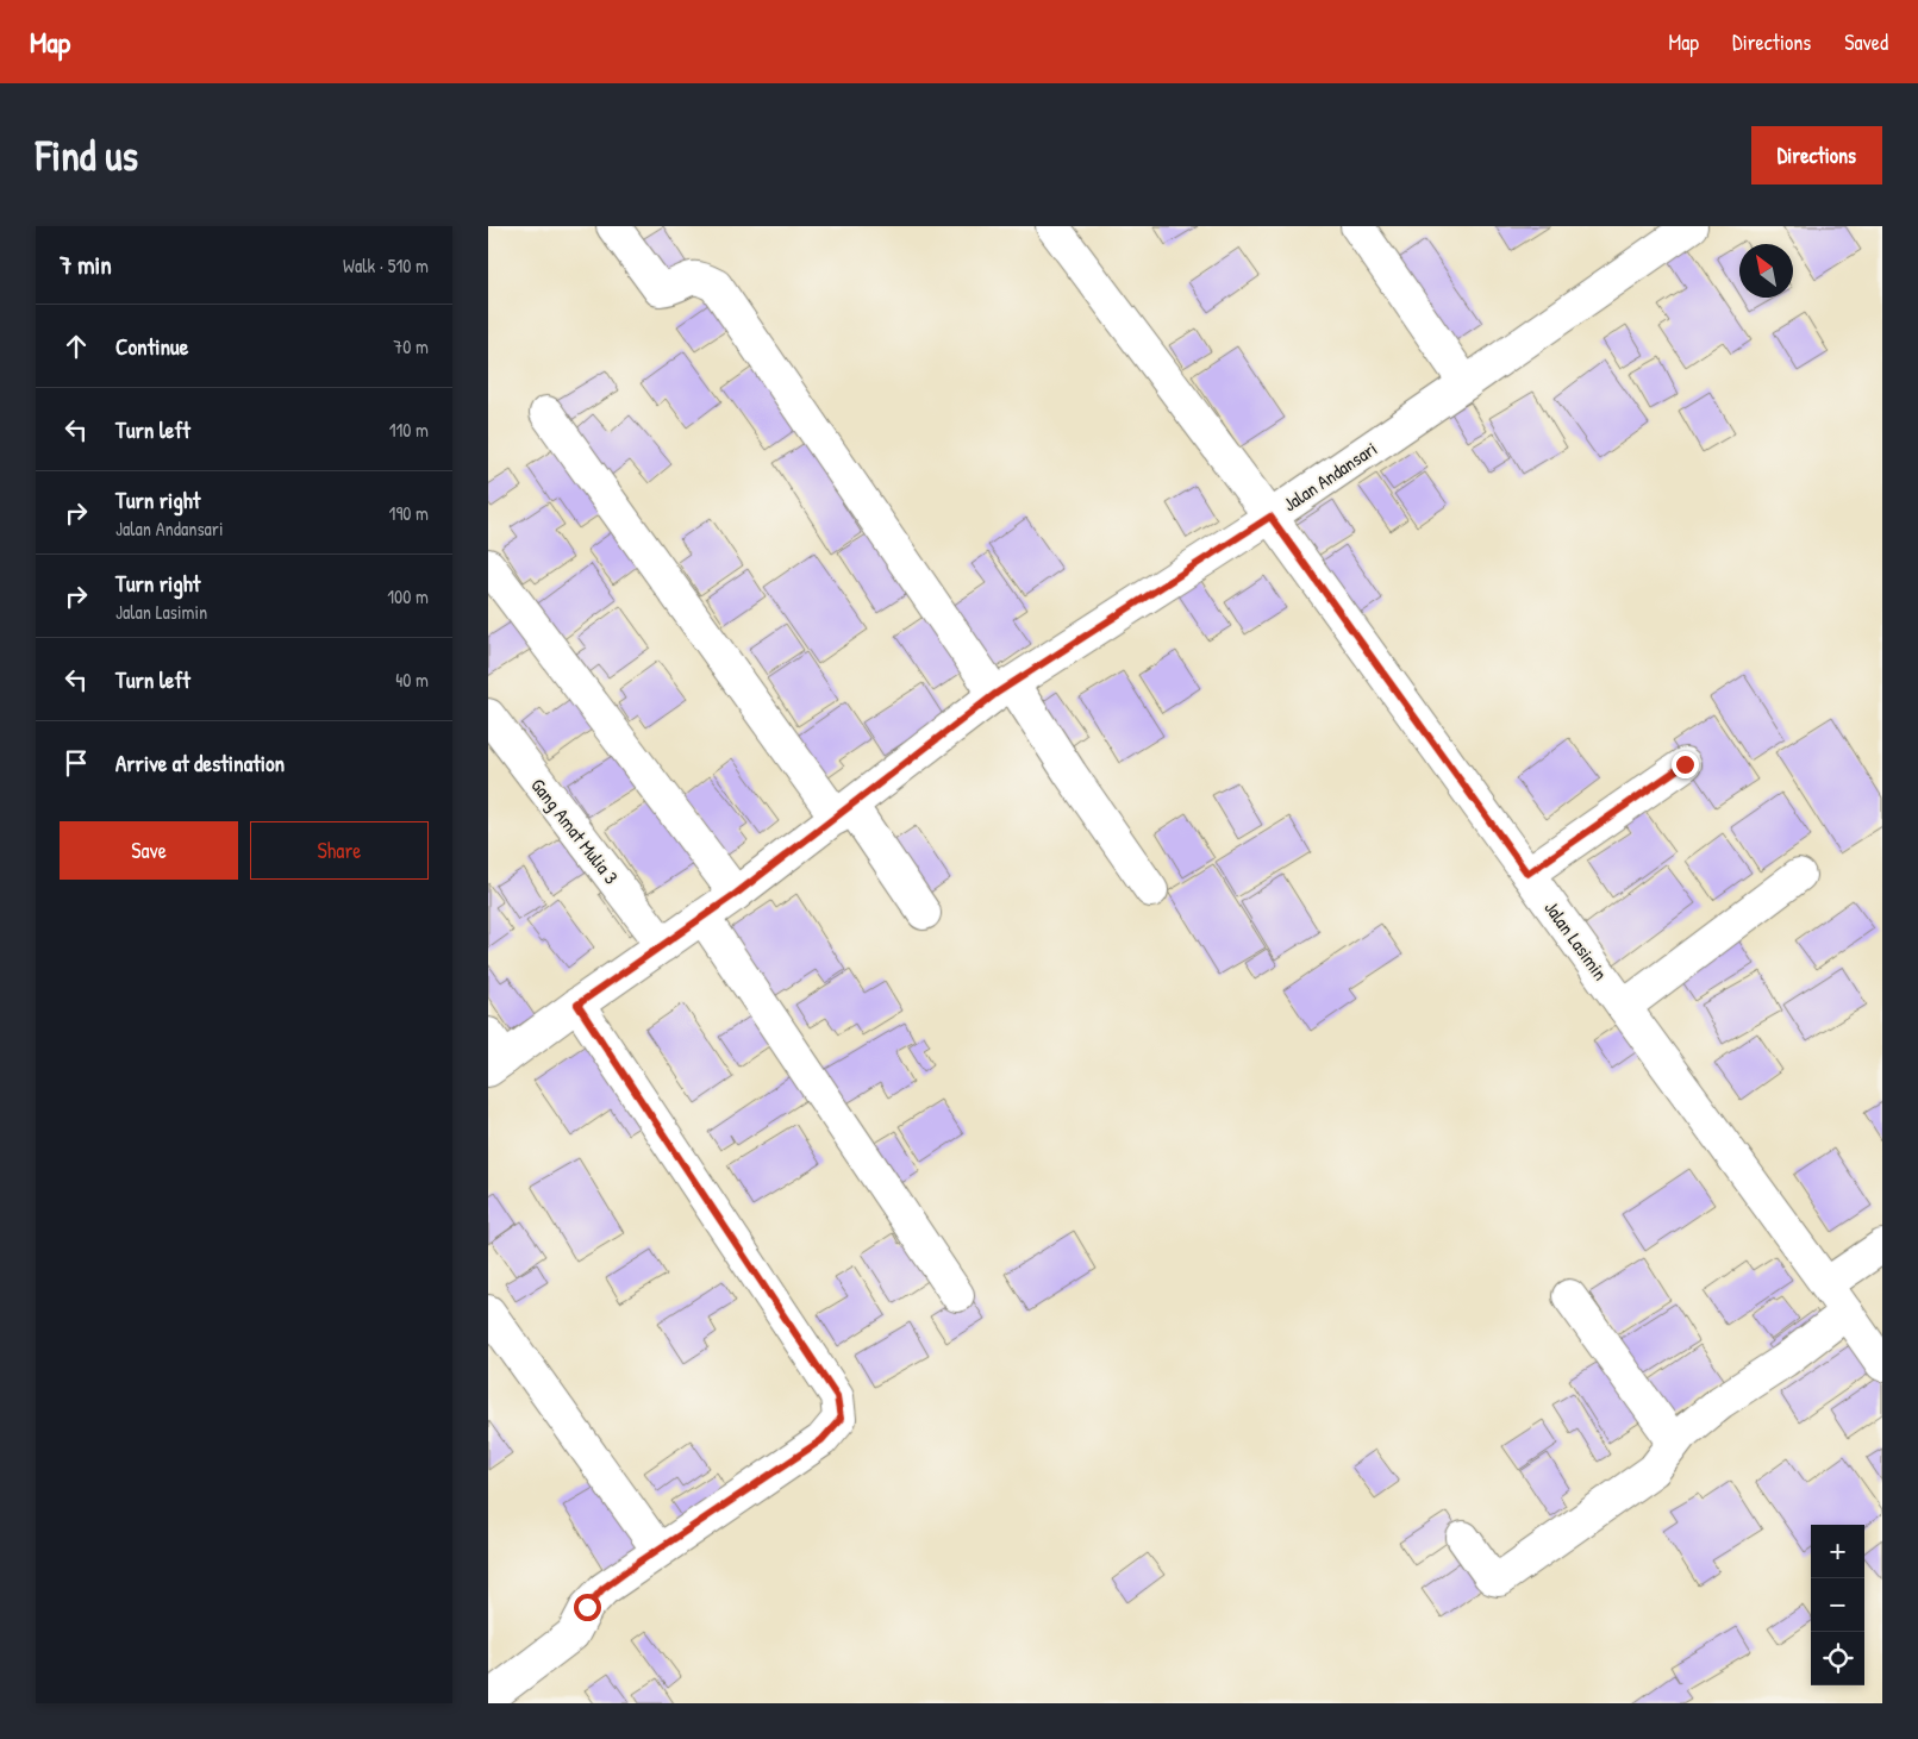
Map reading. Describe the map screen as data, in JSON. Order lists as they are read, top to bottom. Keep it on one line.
{"streets":{"street":["Jalan Andansari","Gang Amat Mulia 3","Jalan Lasimin"]},"crossings":[["Jalan Andansari","Gang Amat Mulia 3"],["Jalan Andansari","Jalan Lasimin"]],"north":"top left","page":{"header":"Map","nav":["Map","Directions","Saved"],"buttons":["Directions",["Save","Share"]],"title":"Find us","heading":["7 min","Walk · 510 m"],"list":[["Continue","70 m"],["Turn left","110 m"],["Turn right","Jalan Andansari","190 m"],["Turn right","Jalan Lasimin","100 m"],["Turn left","40 m"],"Arrive at destination"],"map_buttons":["+","−"]}}
